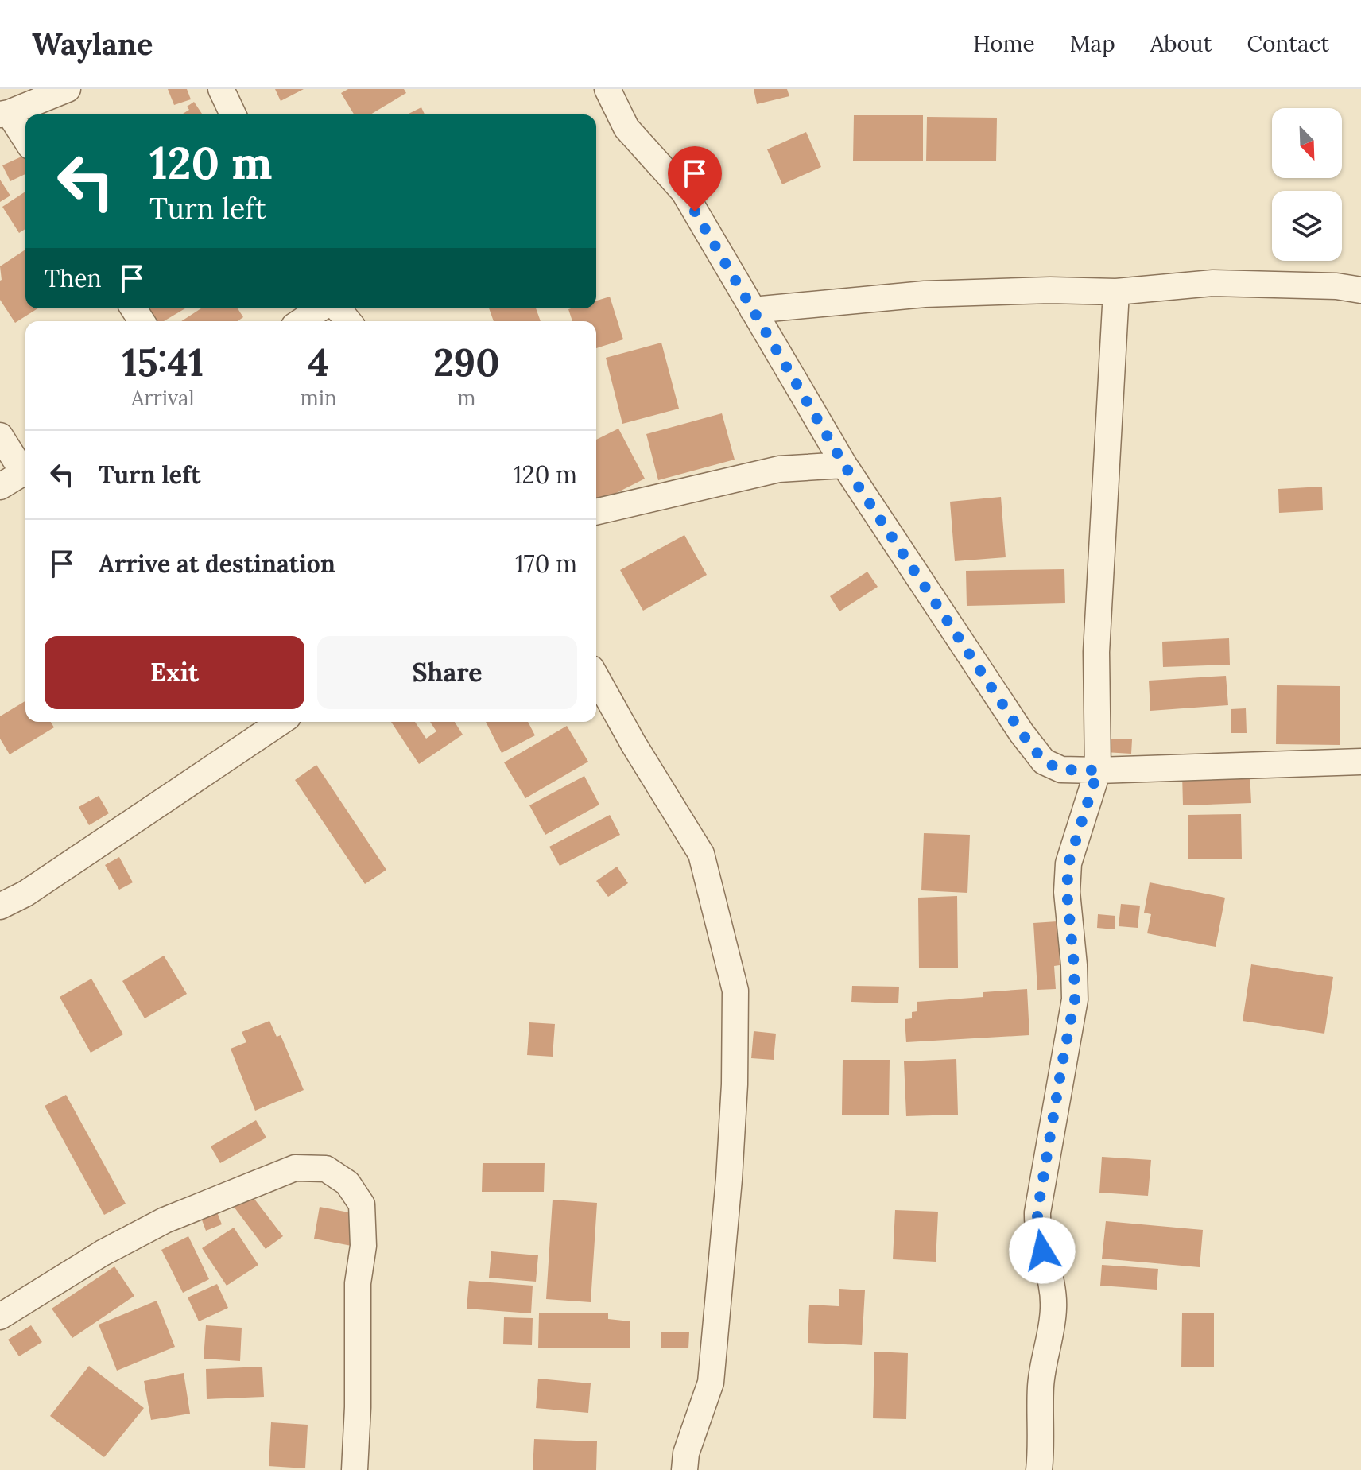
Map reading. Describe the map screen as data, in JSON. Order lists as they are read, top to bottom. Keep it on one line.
{"north":"bottom right","page":{"header":"Waylane","nav":["Home","Map","About","Contact"],"turn":["120 m","Turn left"],"then":"Then","eta":["15:41","Arrival","4","min","290","m"],"list":[{"name":"Turn left","value":"120 m"},{"name":"Arrive at destination","value":"170 m"}],"buttons":["Exit","Share"]}}
